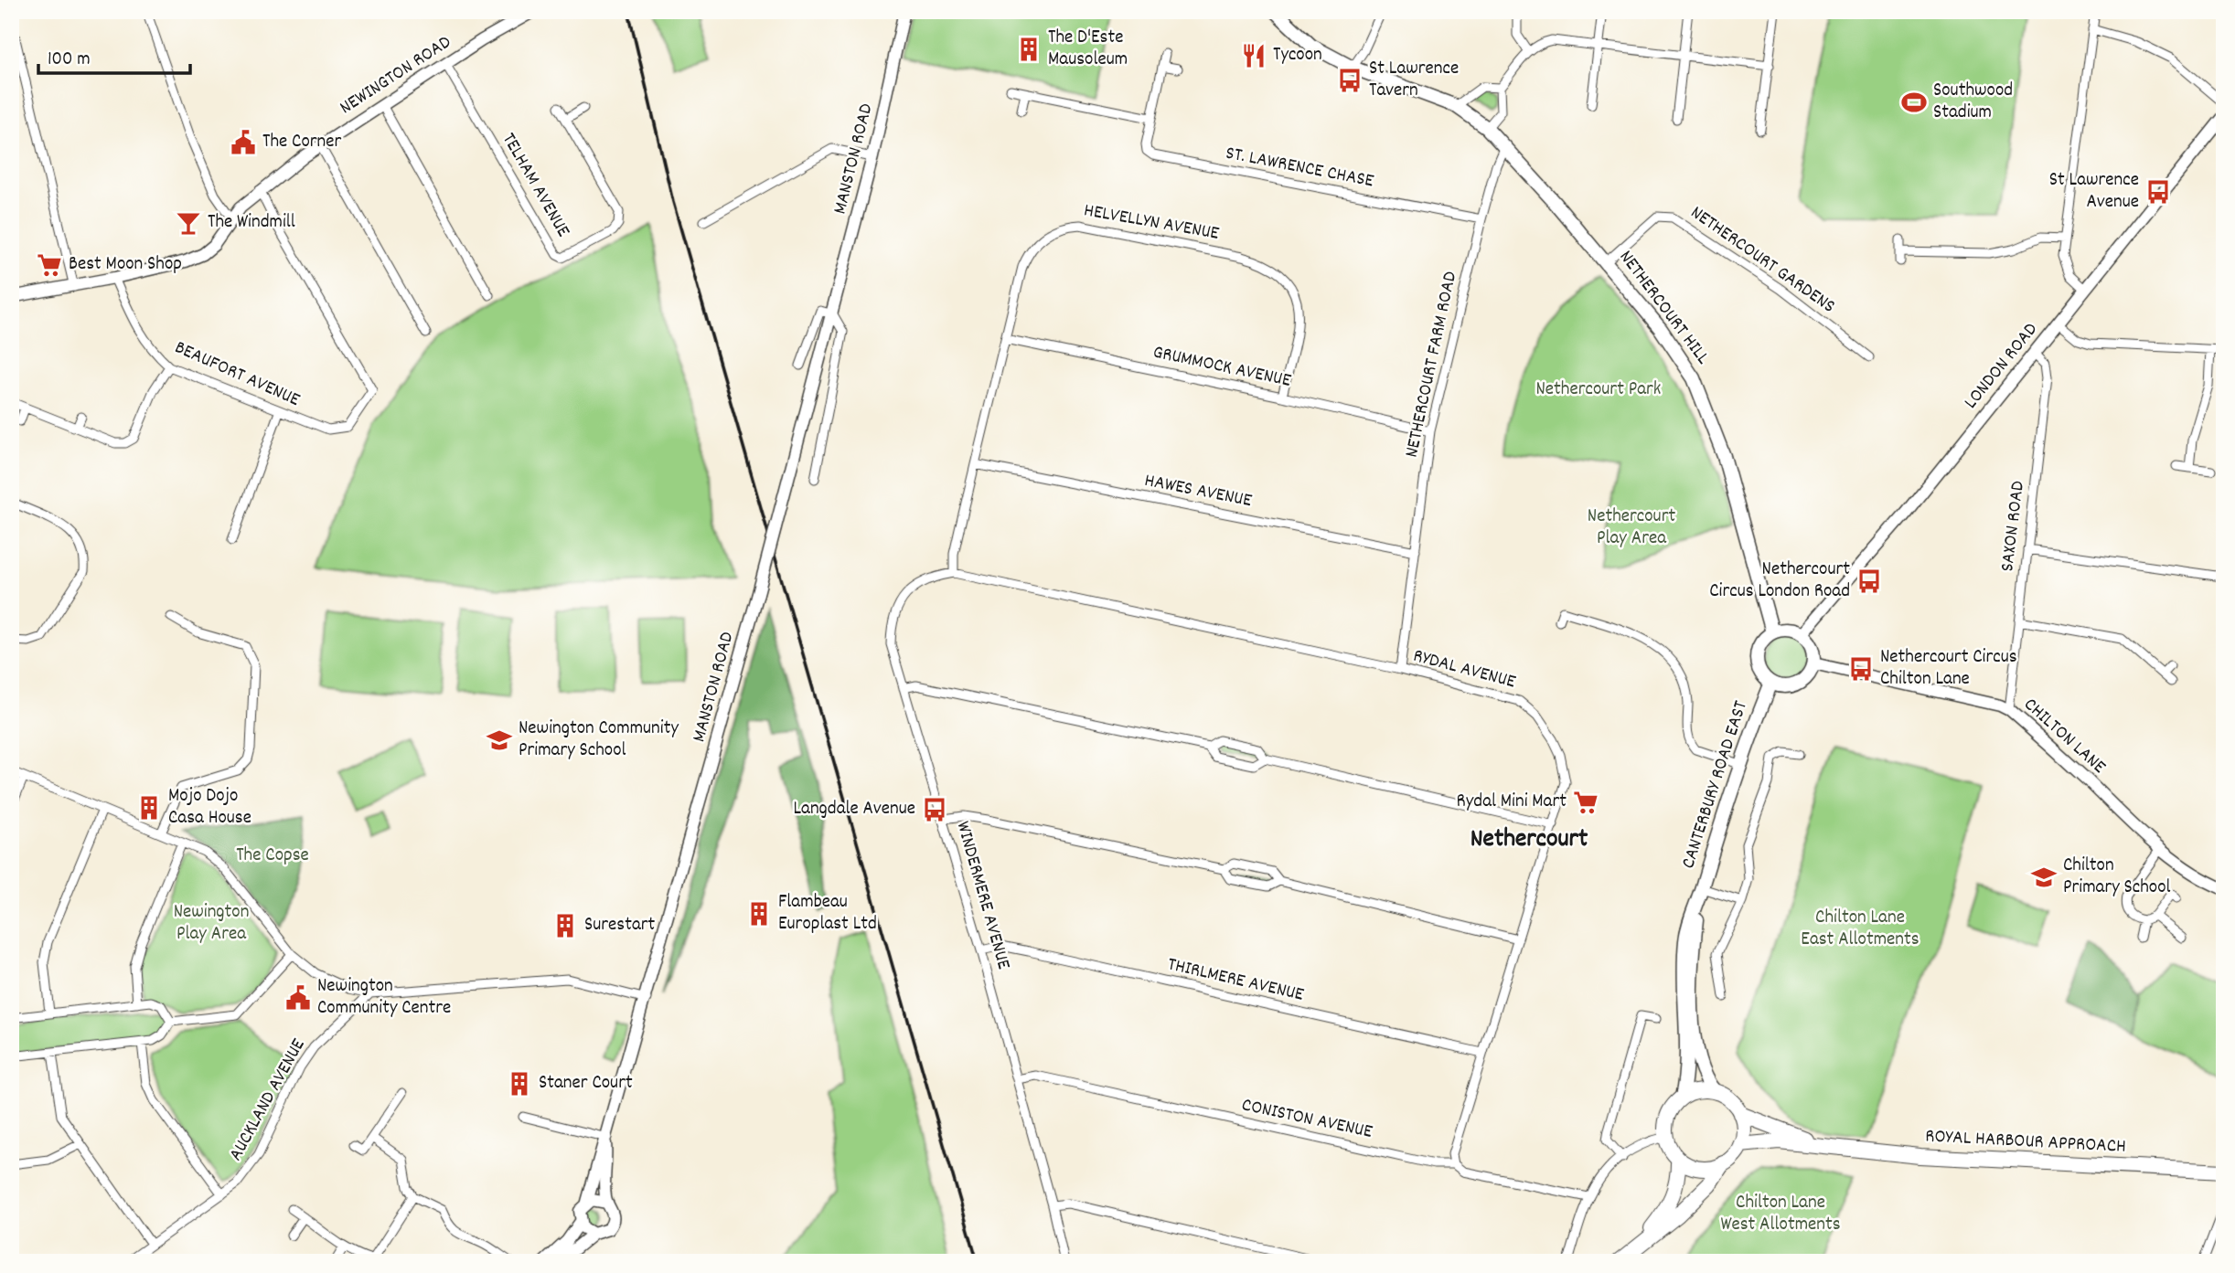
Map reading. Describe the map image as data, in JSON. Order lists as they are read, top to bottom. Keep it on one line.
{"streets":{"highway":["ROYAL HARBOUR APPROACH"],"main road":["NEWINGTON ROAD","MANSTON ROAD","NETHERCOURT HILL","LONDON ROAD","CHILTON LANE","CANTERBURY ROAD EAST"],"street":["ST. LAWRENCE CHASE","TELHAM AVENUE","HELVELLYN AVENUE","NETHERCOURT GARDENS","NETHERCOURT FARM ROAD","GRUMMOCK AVENUE","BEAUFORT AVENUE","HAWES AVENUE","SAXON ROAD","RYDAL AVENUE","WINDERMERE AVENUE","THIRLMERE AVENUE","AUCKLAND AVENUE","CONISTON AVENUE"]},"crossings":[["NEWINGTON ROAD","TELHAM AVENUE"],["NEWINGTON ROAD","BEAUFORT AVENUE"],["ST. LAWRENCE CHASE","NETHERCOURT FARM ROAD"],["HELVELLYN AVENUE","GRUMMOCK AVENUE"],["HELVELLYN AVENUE","HAWES AVENUE"],["HELVELLYN AVENUE","RYDAL AVENUE"],["HELVELLYN AVENUE","WINDERMERE AVENUE"],["NETHERCOURT GARDENS","NETHERCOURT HILL"],["NETHERCOURT HILL","NETHERCOURT FARM ROAD"],["NETHERCOURT HILL","LONDON ROAD"],["NETHERCOURT HILL","CHILTON LANE"],["NETHERCOURT HILL","CANTERBURY ROAD EAST"],["NETHERCOURT FARM ROAD","GRUMMOCK AVENUE"],["NETHERCOURT FARM ROAD","HAWES AVENUE"],["NETHERCOURT FARM ROAD","RYDAL AVENUE"],["LONDON ROAD","SAXON ROAD"],["LONDON ROAD","CHILTON LANE"],["LONDON ROAD","CANTERBURY ROAD EAST"],["SAXON ROAD","CHILTON LANE"],["RYDAL AVENUE","WINDERMERE AVENUE"],["RYDAL AVENUE","THIRLMERE AVENUE"],["RYDAL AVENUE","CONISTON AVENUE"],["CHILTON LANE","CANTERBURY ROAD EAST"],["CANTERBURY ROAD EAST","ROYAL HARBOUR APPROACH"],["WINDERMERE AVENUE","THIRLMERE AVENUE"],["WINDERMERE AVENUE","CONISTON AVENUE"]],"districts":["Nethercourt"],"parks":["Nethercourt Park","Nethercourt Play Area","The Copse","Newington Play Area","Chilton Lane East Allotments","Chilton Lane West Allotments"],"places":{"building":["The D'Este Mausoleum","Mojo Dojo Casa House","Flambeau Europlast Ltd","Surestart","Staner Court"],"restaurant":["Tycoon"],"bus stop":["St Lawrence Tavern","St Lawrence Avenue","Nethercourt Circus London Road","Nethercourt Circus Chilton Lane","Langdale Avenue"],"sports":["Southwood Stadium"],"public building":["The Corner","Newington Community Centre"],"bar":["The Windmill"],"supermarket":["Best Moon Shop","Rydal Mini Mart"],"school or university":["Newington Community Primary School","Chilton Primary School"]},"scale_bar":"100 m"}
